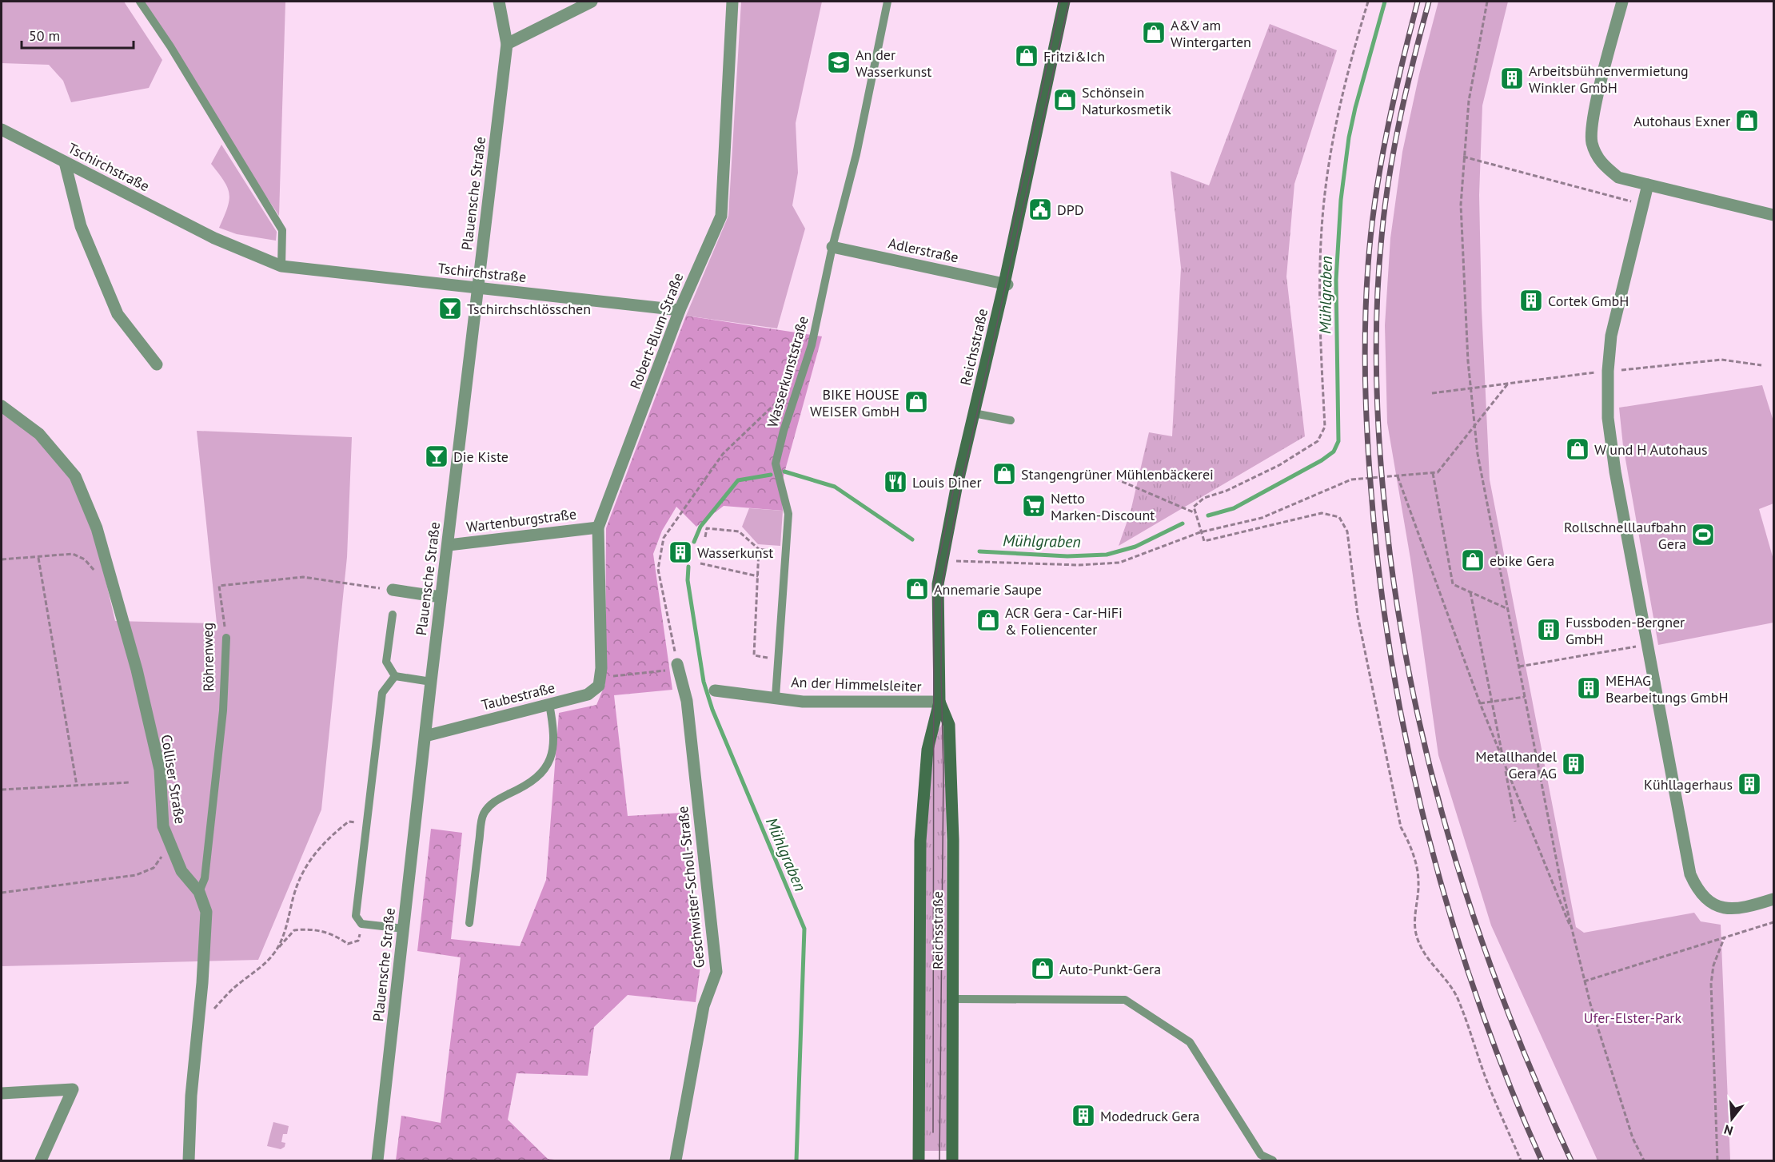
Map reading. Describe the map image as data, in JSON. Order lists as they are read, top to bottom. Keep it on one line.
{"streets":{"main road":["Reichsstraße"],"street":["Tschirchstraße","Plauensche Straße","Adlerstraße","Robert-Blum-Straße","Wartenburgstraße","An der Himmelsleiter","Taubestraße","Colliser Straße","Geschwister-Scholl-Straße"],"lane":["Wasserkunststraße","Röhrenweg"]},"crossings":[["Tschirchstraße","Plauensche Straße"],["Tschirchstraße","Robert-Blum-Straße"],["Plauensche Straße","Wartenburgstraße"],["Plauensche Straße","Taubestraße"],["Adlerstraße","Reichsstraße"],["Adlerstraße","Wasserkunststraße"],["Robert-Blum-Straße","Wartenburgstraße"],["Robert-Blum-Straße","Taubestraße"],["Reichsstraße","An der Himmelsleiter"],["Wasserkunststraße","An der Himmelsleiter"],["Röhrenweg","Colliser Straße"]],"water":["Mühlgraben"],"parks":["Ufer-Elster-Park"],"places":{"shop":["A&V am Wintergarten","Fritzi&Ich","Schönsein Naturkosmetik","Autohaus Exner","BIKE HOUSE WEISER GmbH","W und H Autohaus","Stangengrüner Mühlenbäckerei","ebike Gera","Annemarie Saupe","ACR Gera - Car-HiFi & Foliencenter","Auto-Punkt-Gera"],"school or university":["An der Wasserkunst"],"building":["Arbeitsbühnenvermietung Winkler GmbH","Cortek GmbH","Wasserkunst","Fussboden-Bergner GmbH","MEHAG Bearbeitungs GmbH","Metallhandel Gera AG","Kühllagerhaus","Modedruck Gera"],"public building":["DPD"],"bar":["Tschirchschlösschen","Die Kiste"],"restaurant":["Louis Diner"],"supermarket":["Netto Marken-Discount"],"sports":["Rollschnelllaufbahn Gera"]},"scale_bar":"50 m","north":"bottom"}
